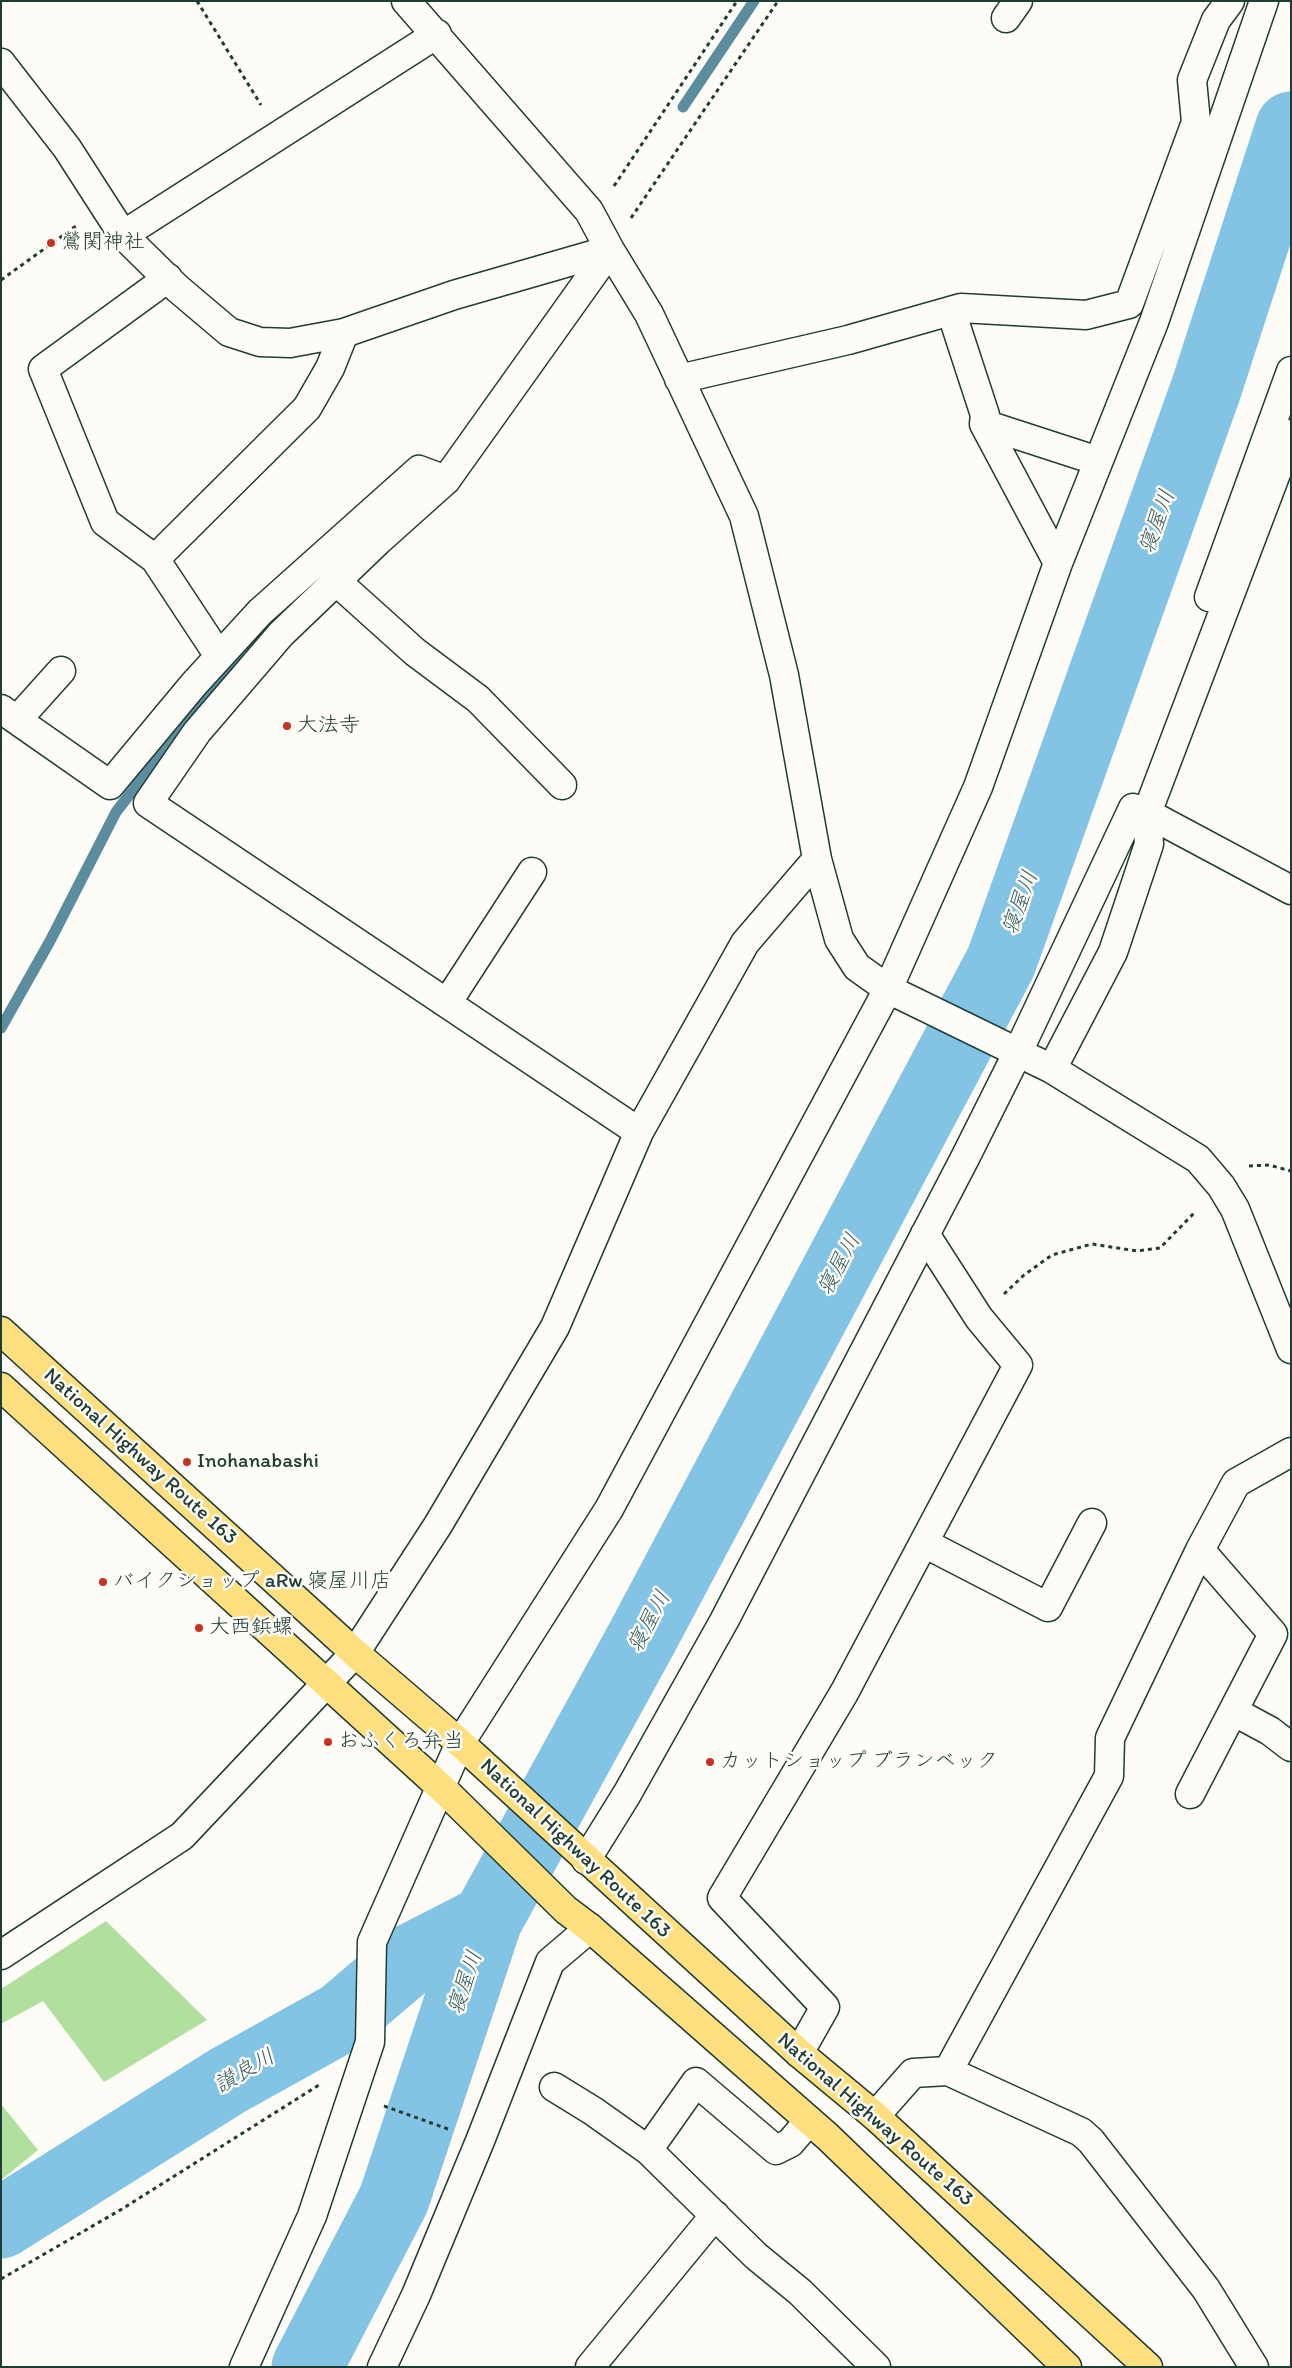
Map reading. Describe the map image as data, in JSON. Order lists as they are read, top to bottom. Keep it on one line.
{"streets":{"highway":["National Highway Route 163"]},"water":["寝屋川","讃良川"],"places":["鶯関神社","大法寺","Inohanabashi","バイクショップ aRw 寝屋川店","大西鋲螺","おふくろ弁当","カットショップ ブランベック"]}
